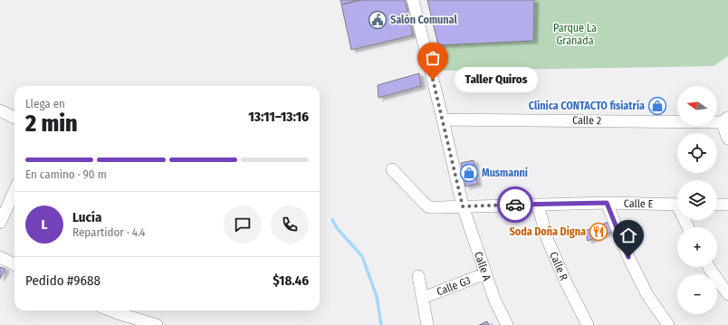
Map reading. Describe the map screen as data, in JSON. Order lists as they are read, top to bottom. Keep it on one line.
{"streets":{"street":["Calle 2","Calle E","Calle A","Calle R","Calle G3"]},"crossings":[["Calle 2","Calle A"],["Calle E","Calle A"],["Calle E","Calle R"],["Calle A","Calle G3"]],"parks":["Parque La Granada"],"places":{"public building":["Salón Comunal"],"other":["Taller Quiros"],"shop":["Clínica CONTACTO fisiatría","Musmanni"],"restaurant":["Soda Doña Digna"]},"north":"left","page":{"bubble":"Taller Quiros","map_buttons":["+","−"],"heading":["2 min","Llega en","13:11–13:16"],"panel":["Lucía","Repartidor · 4.4","Pedido #9688","$18.46"],"bar":"En camino · 90 m","round":"L"}}
